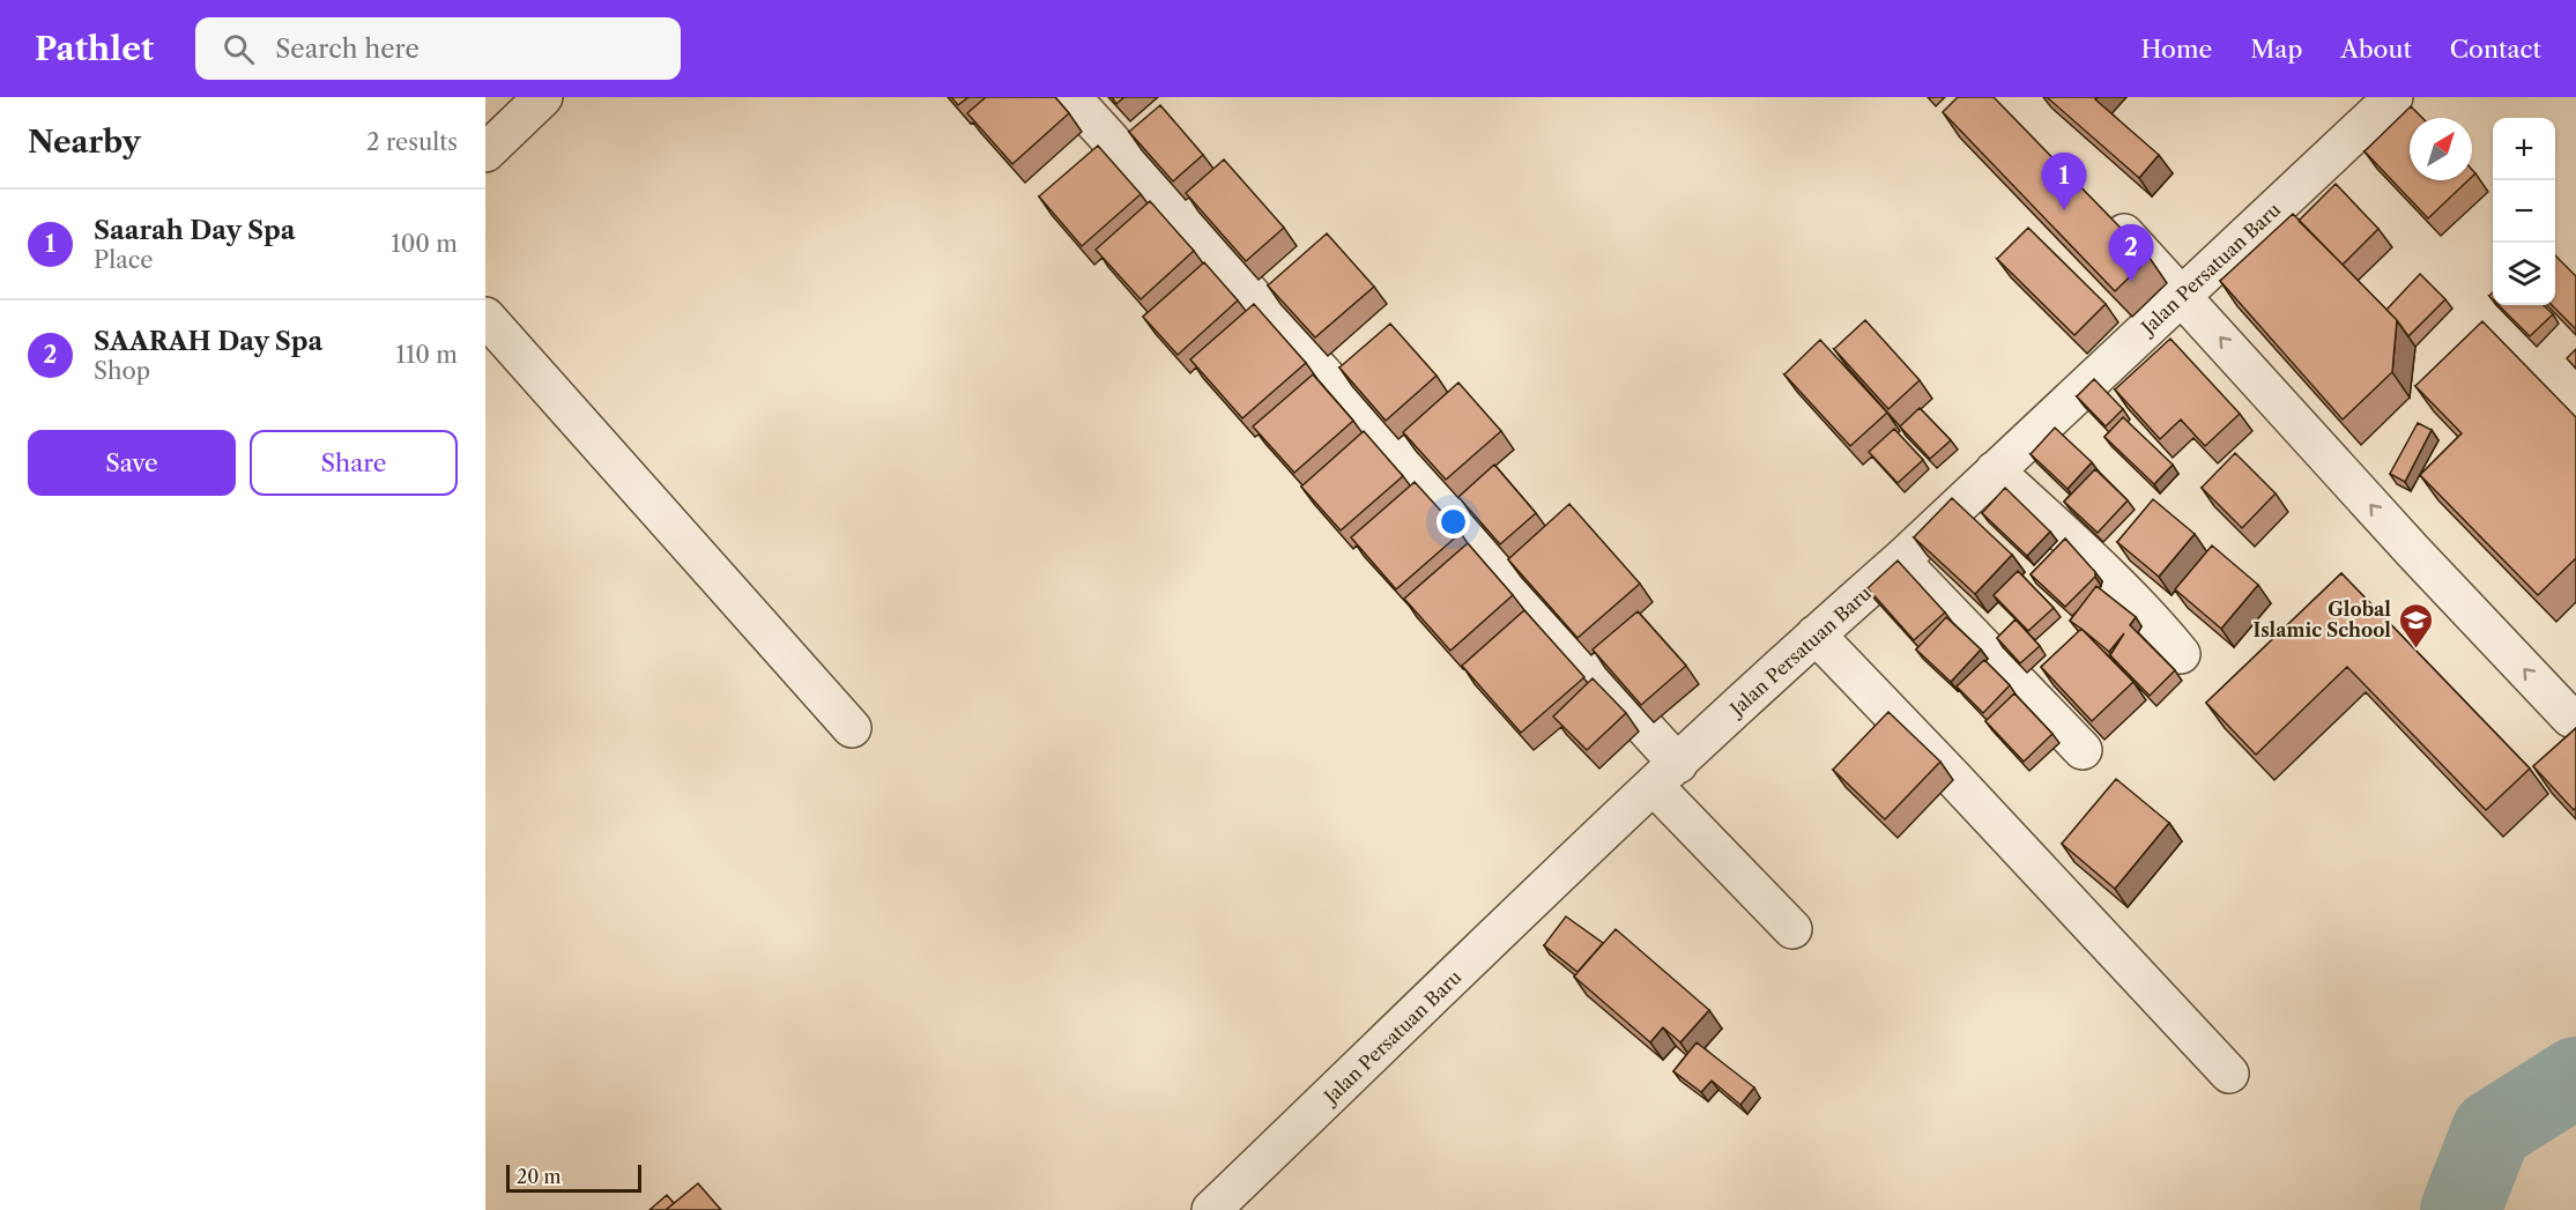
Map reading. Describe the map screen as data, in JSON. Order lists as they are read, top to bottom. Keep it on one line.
{"streets":{"street":["Jalan Persatuan Baru"]},"places":{"school or university":["Global Islamic School"]},"scale_bar":"20 m","north":"top right","page":{"header":"Pathlet","search":"Search here","nav":["Home","Map","About","Contact"],"heading":["Nearby","2 results"],"map_buttons":["+","−"],"pins":["1","2"],"list":[{"mark":"1","name":"Saarah Day Spa","note":"Place","value":"100 m"},{"mark":"2","name":"SAARAH Day Spa","note":"Shop","value":"110 m"}],"buttons":["Save","Share"],"scale":"20 m"}}
